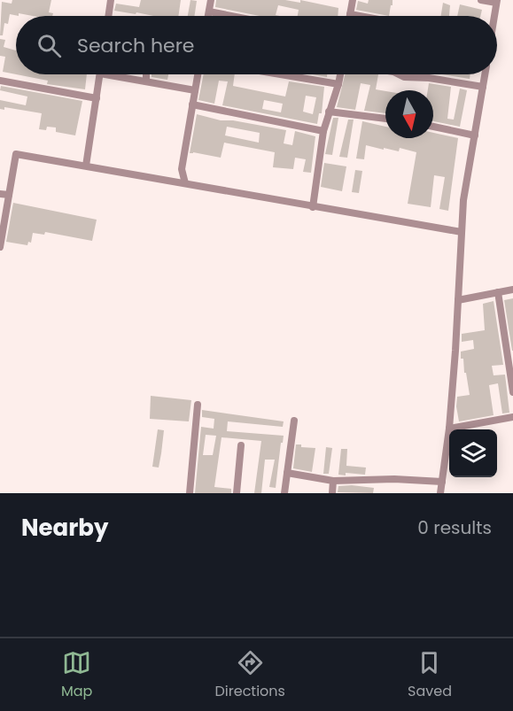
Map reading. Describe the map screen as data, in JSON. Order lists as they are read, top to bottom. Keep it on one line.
{"north":"bottom","page":{"search":"Search here","heading":["Nearby","0 results"],"nav":["Map","Directions","Saved"]}}
